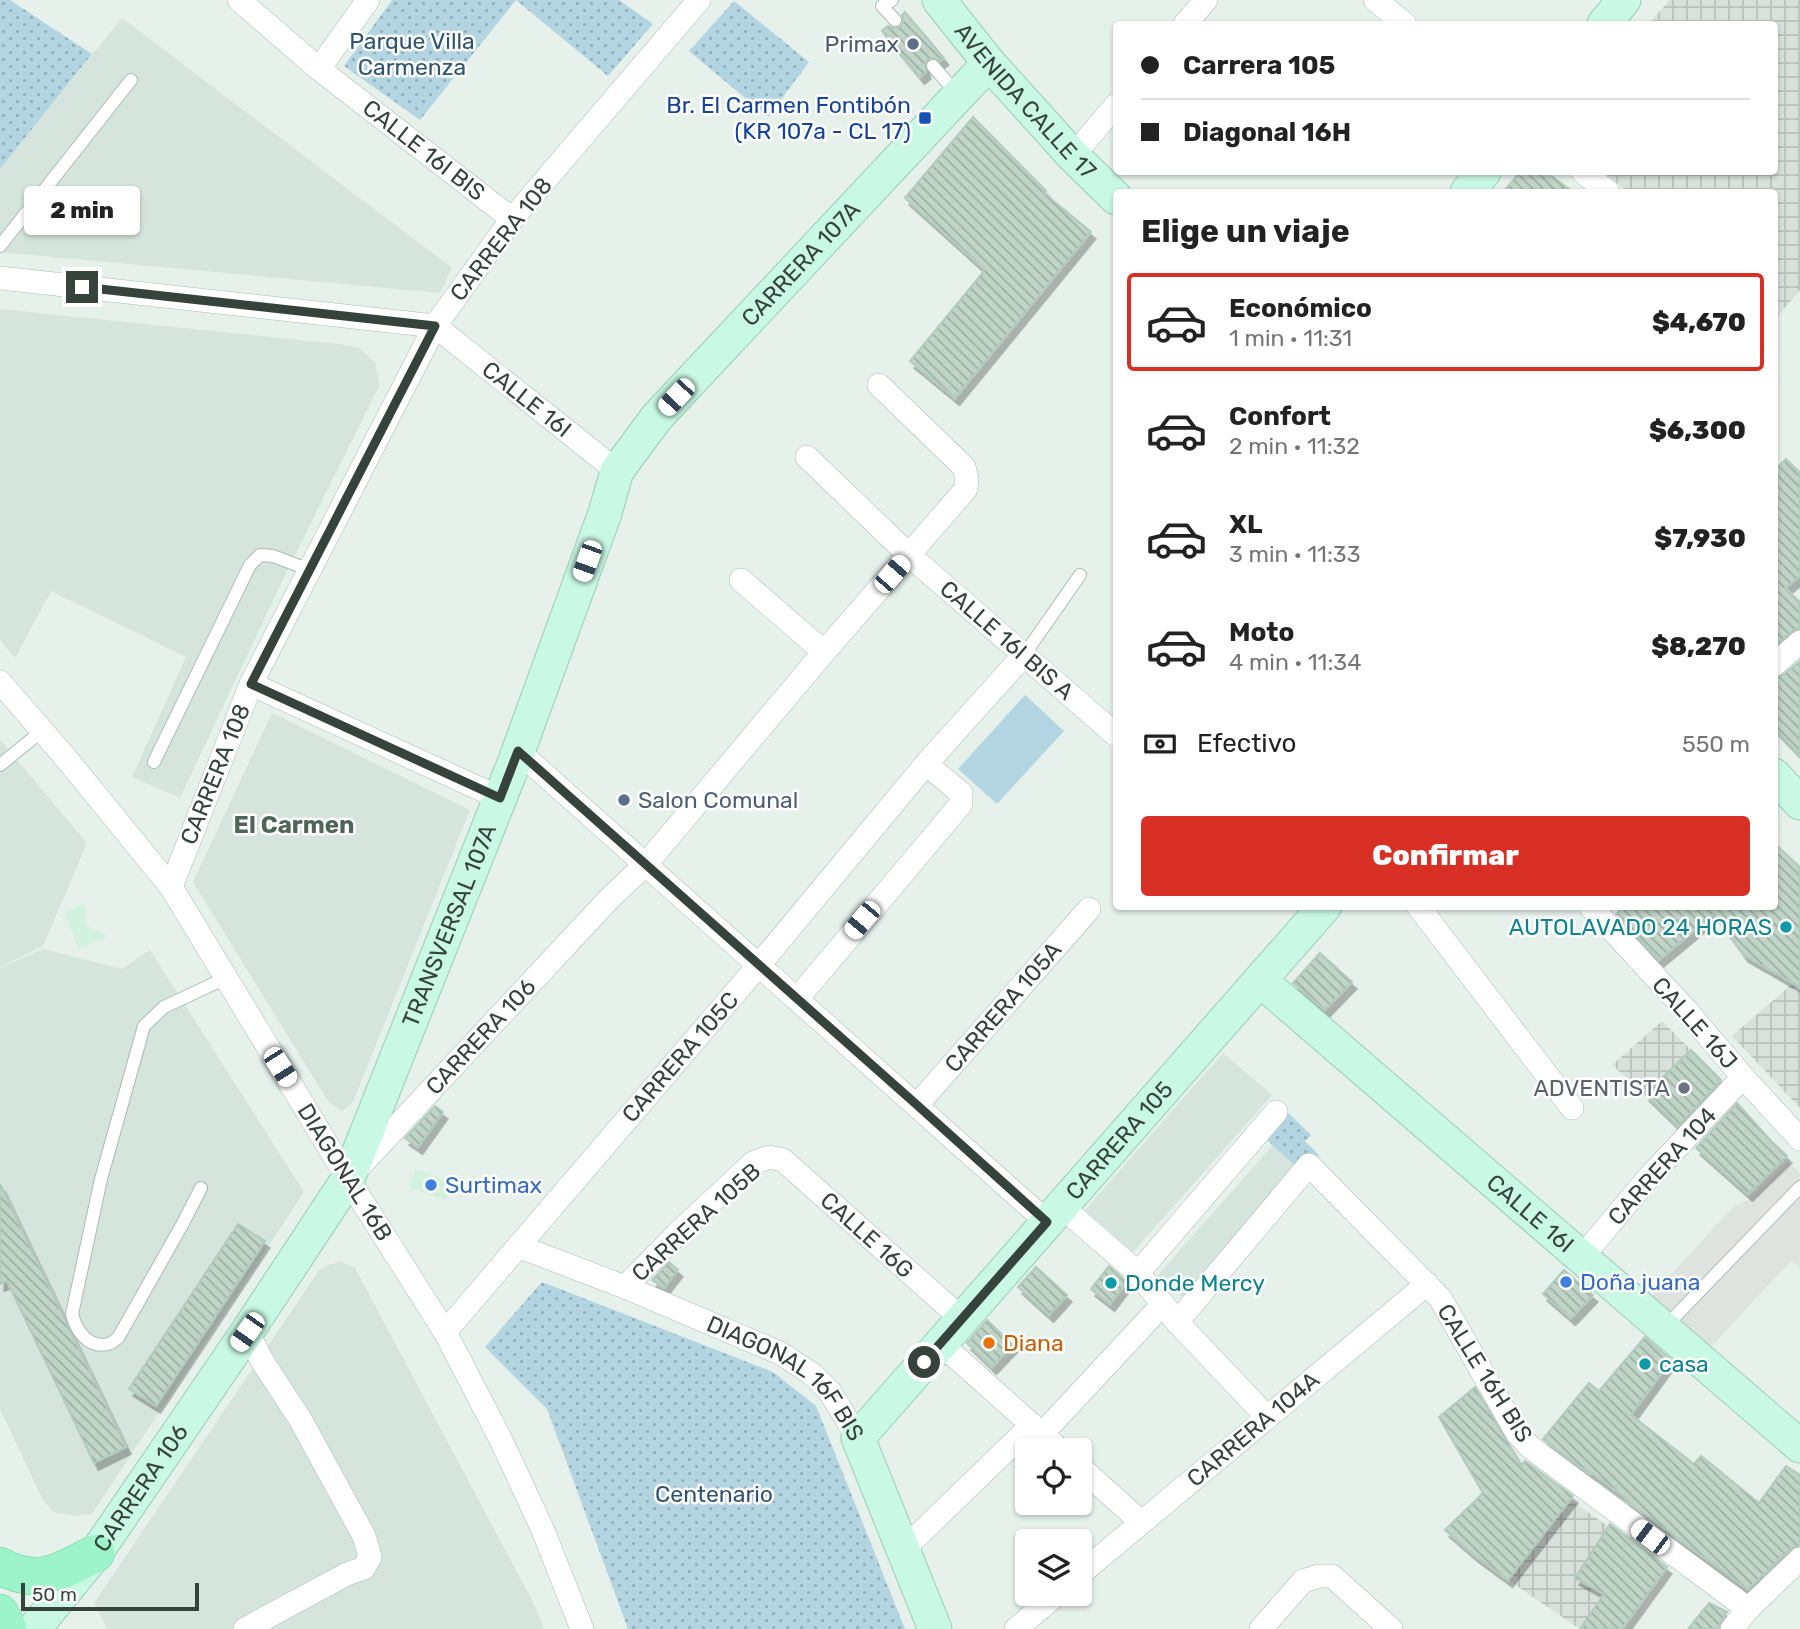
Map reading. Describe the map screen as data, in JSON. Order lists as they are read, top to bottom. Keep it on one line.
{"streets":{"street":["AVENIDA CALLE 17","CALLE 16I BIS","CARRERA 108","CARRERA 107A","CALLE 16I","CALLE 16I BIS A","TRANSVERSAL 107A","CARRERA 105A","CALLE 16J","CARRERA 106","CARRERA 105C","CARRERA 105","CARRERA 104","DIAGONAL 16B","CARRERA 105B","CALLE 16G","CALLE 16H BIS","DIAGONAL 16F BIS","CARRERA 104A"]},"crossings":[["AVENIDA CALLE 17","CARRERA 107A"],["CALLE 16I BIS","CARRERA 108"],["CARRERA 108","CALLE 16I"],["CARRERA 108","DIAGONAL 16B"],["CARRERA 107A","CALLE 16I"],["CARRERA 107A","TRANSVERSAL 107A"],["CALLE 16I","TRANSVERSAL 107A"],["CALLE 16I","CARRERA 105"],["CALLE 16I","CARRERA 104"],["CALLE 16I BIS A","CARRERA 106"],["CALLE 16I BIS A","CARRERA 105C"],["TRANSVERSAL 107A","CARRERA 106"],["TRANSVERSAL 107A","DIAGONAL 16B"],["CALLE 16J","CARRERA 104"],["CARRERA 106","DIAGONAL 16B"],["CARRERA 105C","DIAGONAL 16B"],["CARRERA 105C","DIAGONAL 16F BIS"],["CARRERA 105","CALLE 16G"],["CARRERA 105","DIAGONAL 16F BIS"],["CARRERA 105B","CALLE 16G"],["CARRERA 105B","DIAGONAL 16F BIS"],["CALLE 16H BIS","CARRERA 104A"]],"districts":["El Carmen"],"parks":["Parque Villa Carmenza","Centenario"],"places":{"other":["Primax","Salon Comunal","AUTOLAVADO 24 HORAS","ADVENTISTA","Surtimax","Doña juana","Donde Mercy","Diana","casa"],"transit":["Br. El Carmen Fontibón (KR 107a - CL 17)"]},"scale_bar":"50 m","page":{"banner":["Carrera 105","Diagonal 16H"],"bubble":"2 min","heading":"Elige un viaje","list":[{"name":"Económico","note":"1 min · 11:31","value":"$4,670"},{"name":"Confort","note":"2 min · 11:32","value":"$6,300"},{"name":"XL","note":"3 min · 11:33","value":"$7,930"},{"name":"Moto","note":"4 min · 11:34","value":"$8,270"}],"pay":["Efectivo","550 m"],"buttons":"Confirmar","scale":"50 m"}}
